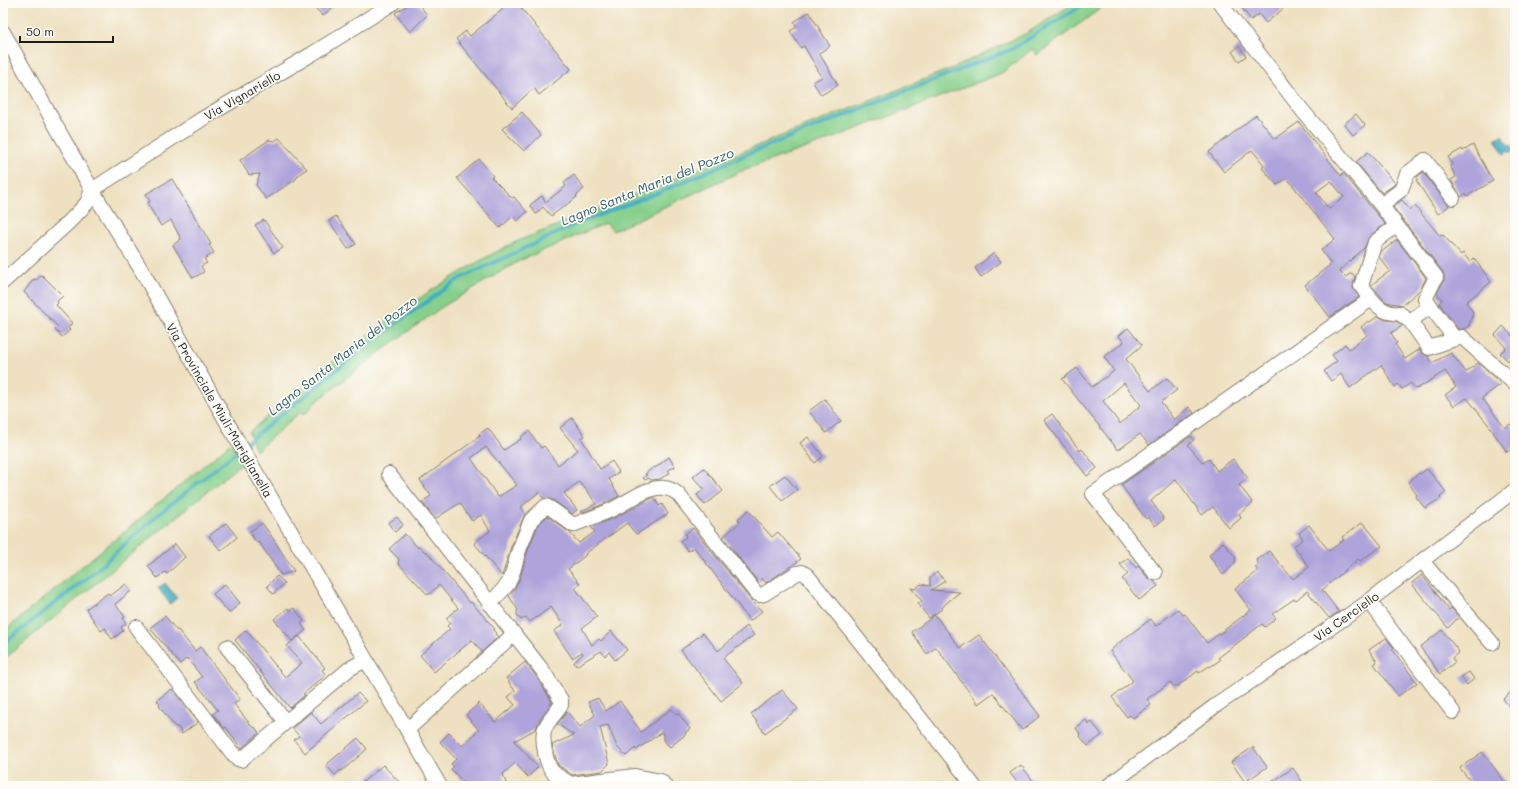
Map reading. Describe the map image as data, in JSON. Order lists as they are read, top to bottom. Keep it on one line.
{"streets":{"street":["Via Vignariello","Via Provinciale Miuli-Mariglianella","Via Cerciello"]},"crossings":[["Via Vignariello","Via Provinciale Miuli-Mariglianella"]],"water":["Lagno Santa Maria del Pozzo"],"scale_bar":"50 m"}
